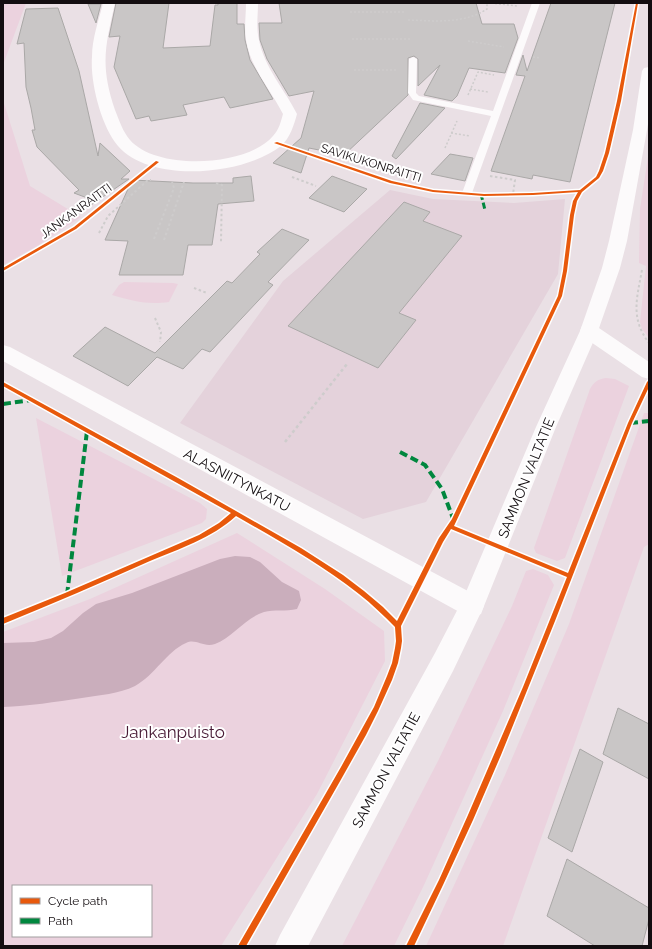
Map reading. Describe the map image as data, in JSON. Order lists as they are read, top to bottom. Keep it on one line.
{"streets":{"street":["SAMMON VALTATIE","ALASNIITYNKATU"],"cycle path":["SAVIKUKONRAITTI","JANKANRAITTI"]},"crossings":[["SAMMON VALTATIE","ALASNIITYNKATU"]],"parks":["Jankanpuisto"],"legend":["Cycle path","Path"]}
